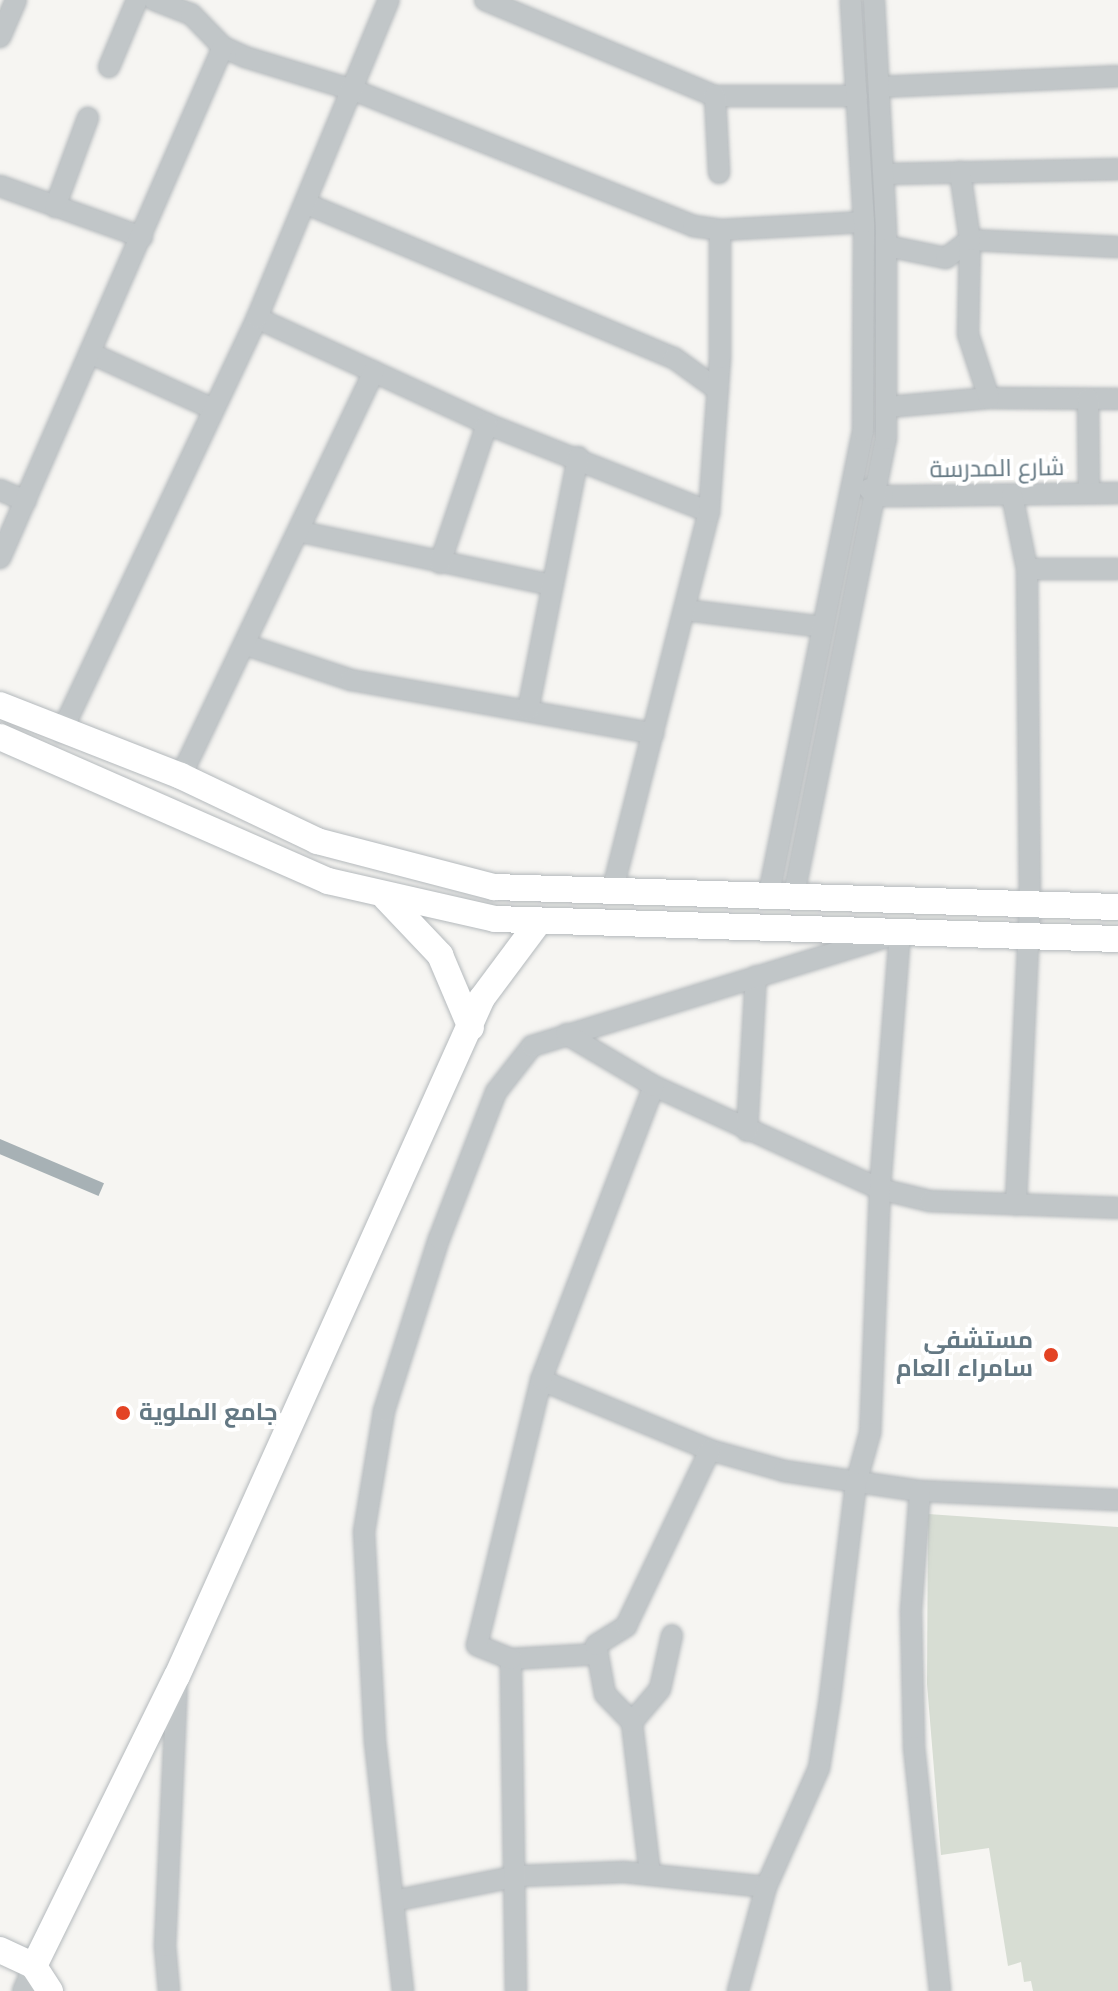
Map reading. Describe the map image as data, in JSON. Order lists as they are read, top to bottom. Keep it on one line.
{"streets":{"street":["شارع المدرسة"]},"places":["مستشفى سامراء العام","جامع الملوية"]}
